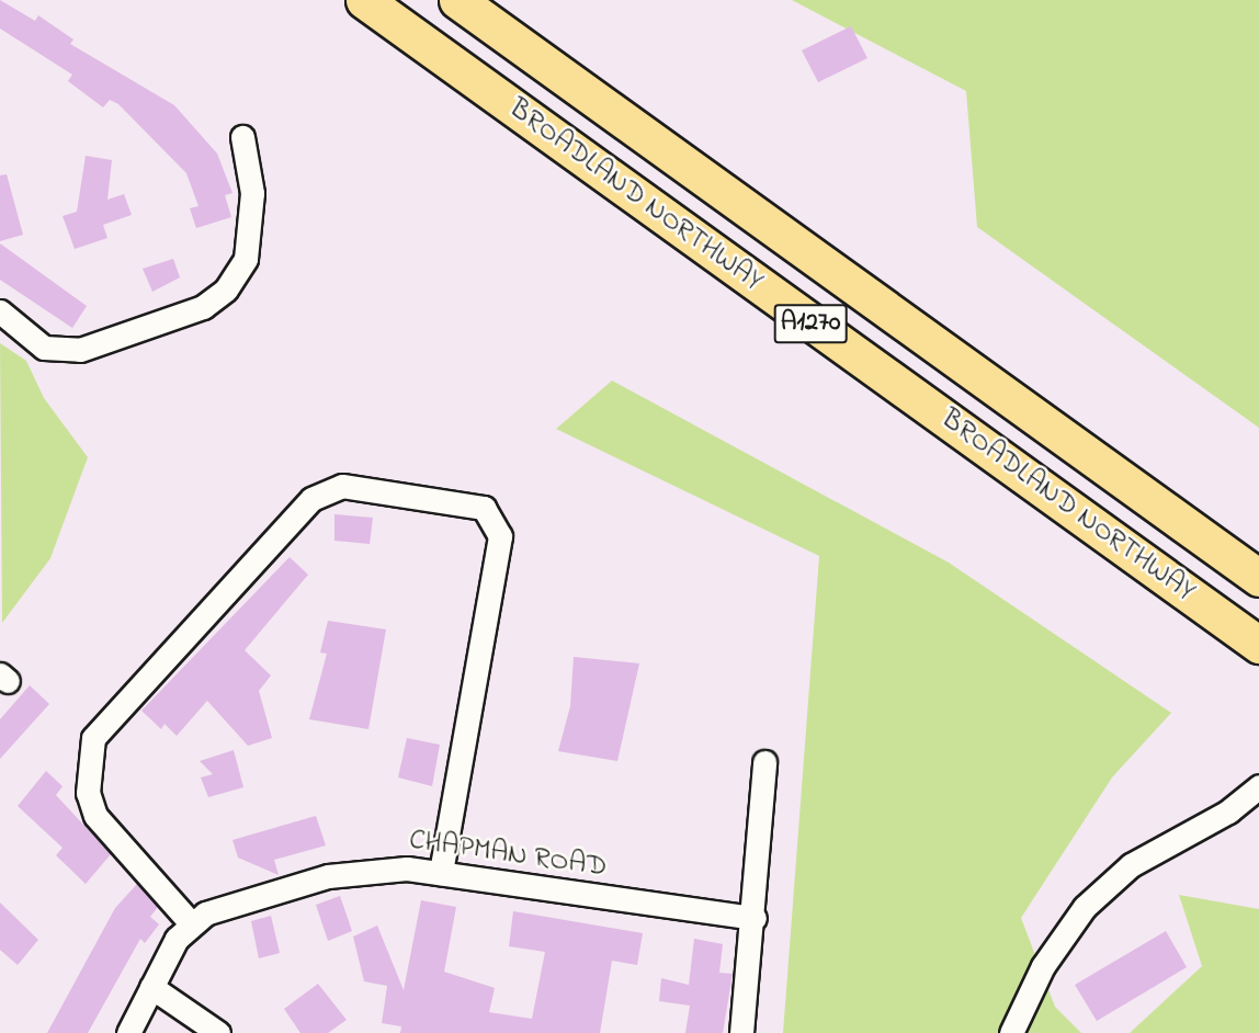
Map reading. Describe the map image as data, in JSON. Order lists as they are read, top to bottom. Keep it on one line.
{"streets":{"highway":["BROADLAND NORTHWAY","A1270"],"street":["CHAPMAN ROAD"]}}
